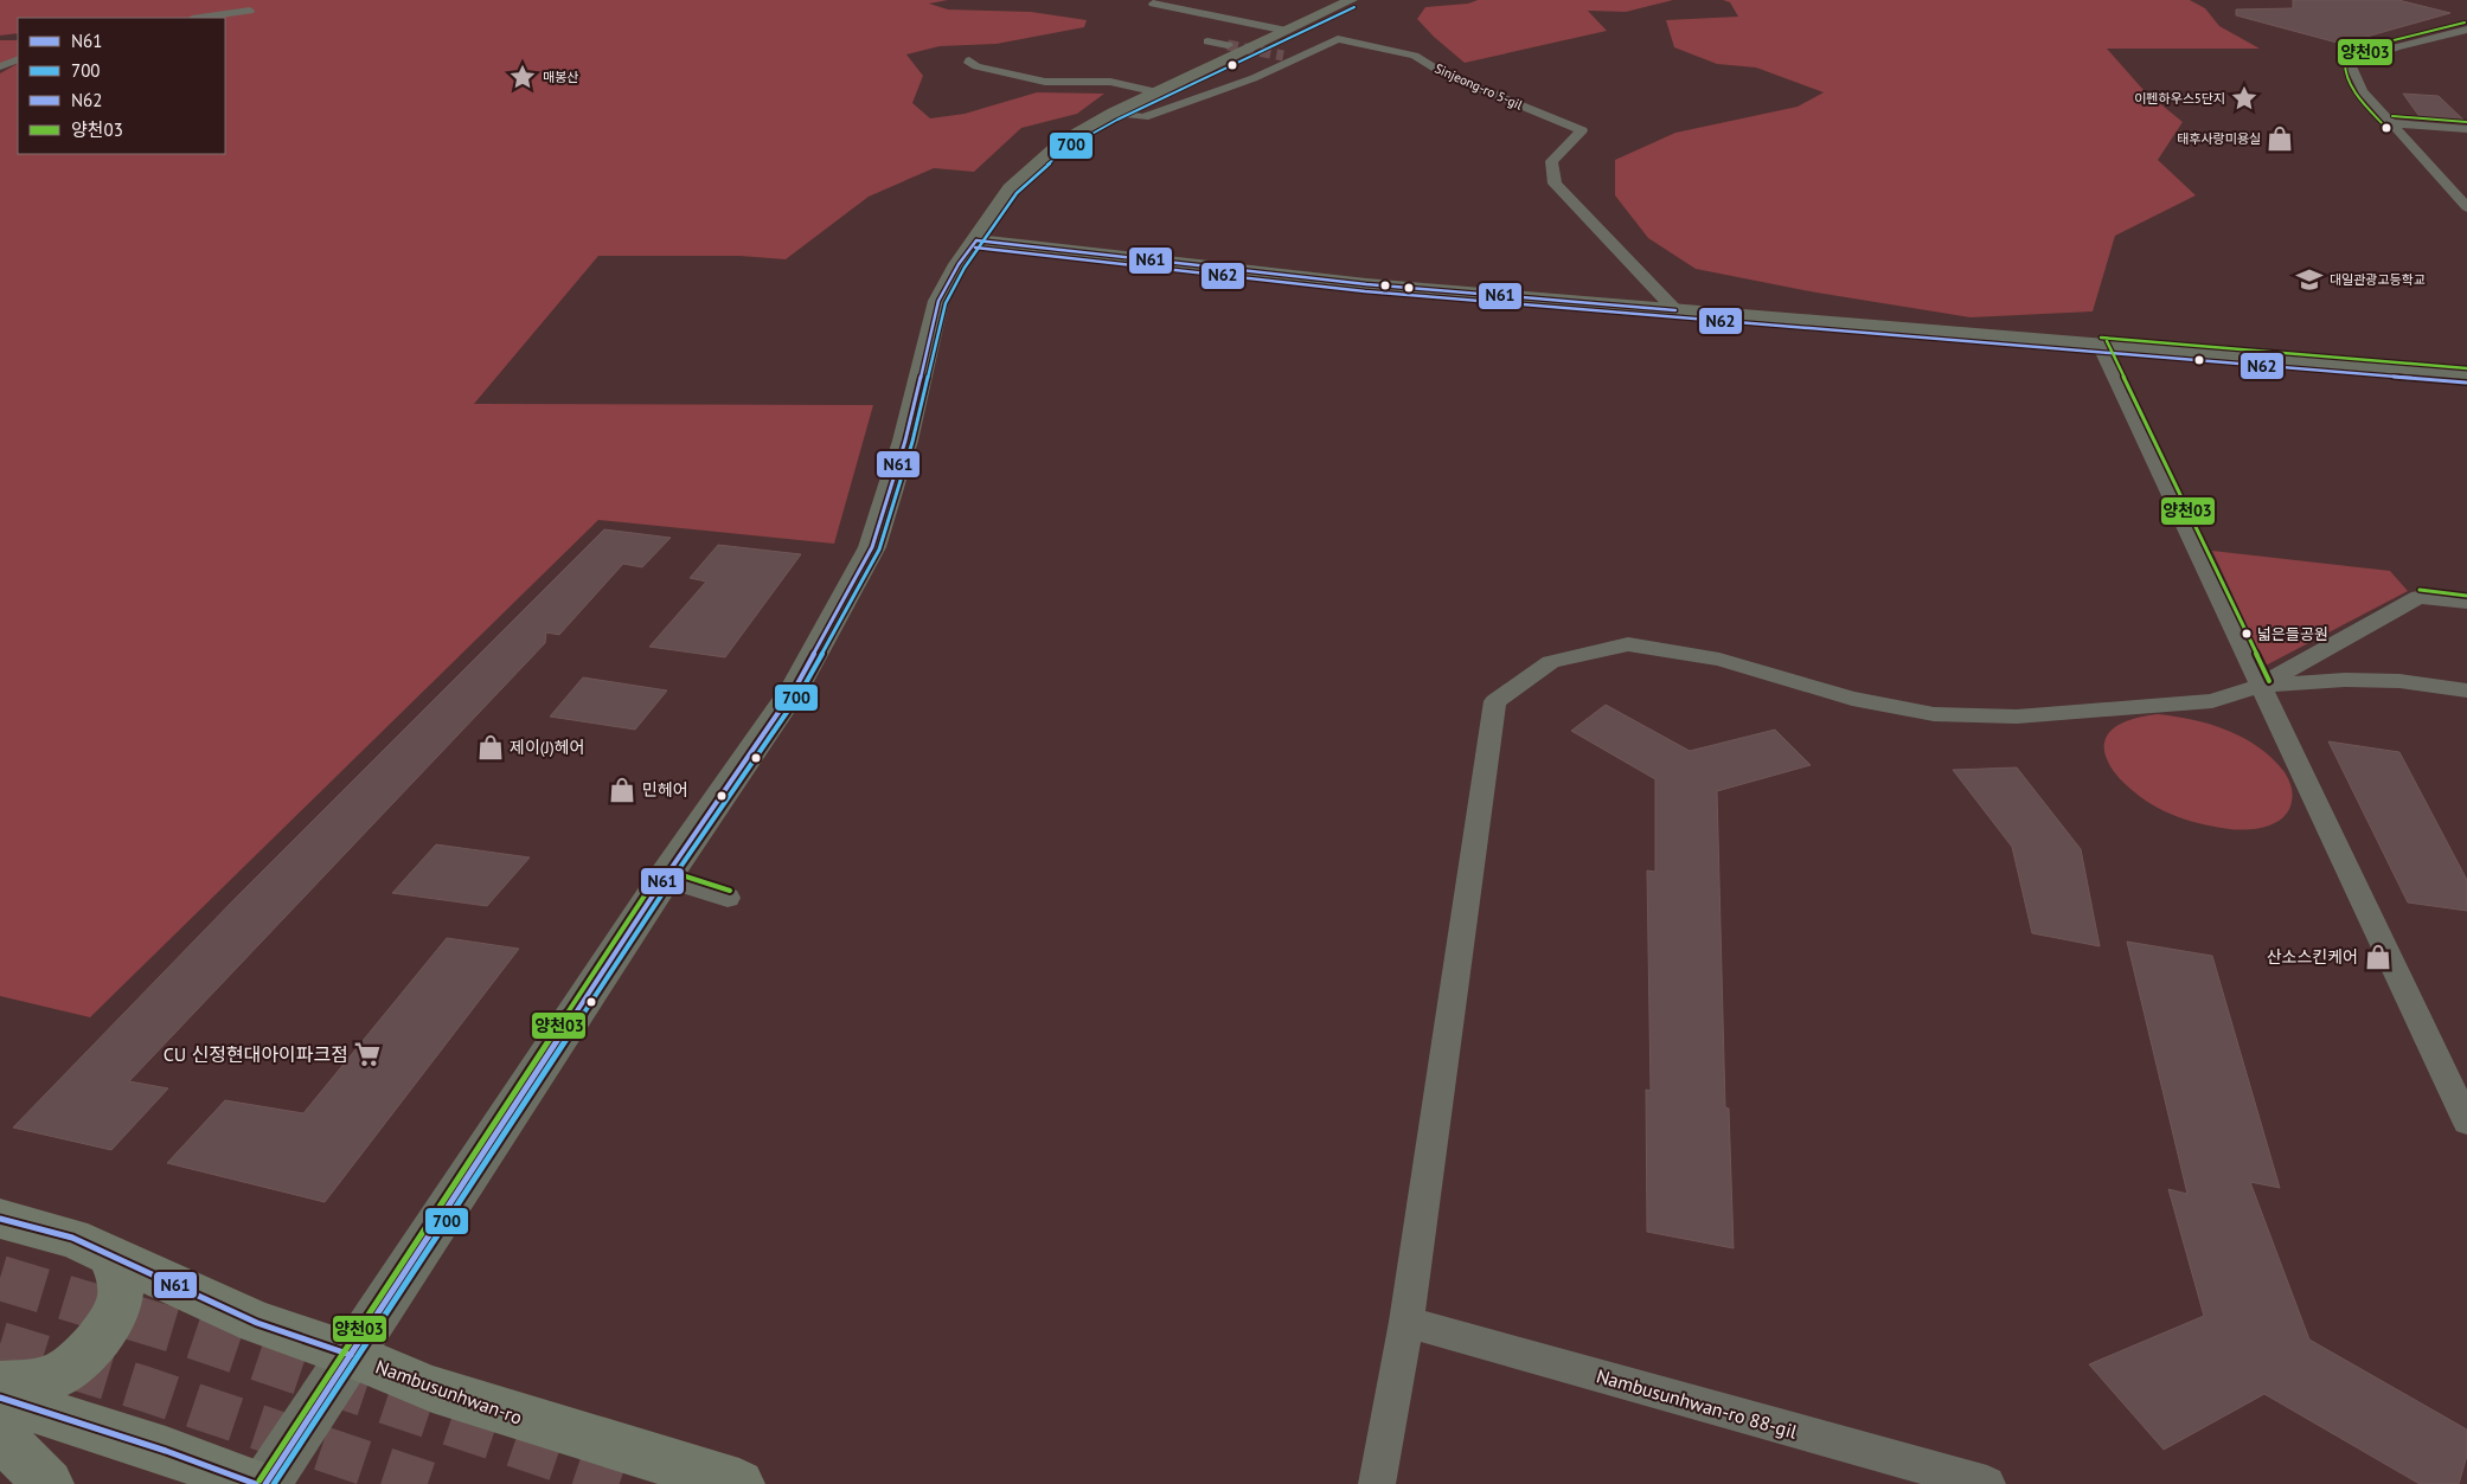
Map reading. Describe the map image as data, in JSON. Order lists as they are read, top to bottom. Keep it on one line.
{"streets":{"main road":["Nambusunhwan-ro"],"street":["Sinjeong-ro 5-gil","Nambusunhwan-ro 88-gil"]},"places":{"place":["매봉산","이펜하우스5단지"],"shop":["태후사랑미용실","제이(J)헤어","민헤어","산소스킨케어"],"school or university":["대일관광고등학교"],"other":["넓은들공원"],"supermarket":["CU 신정현대아이파크점"]},"lines":["transit line 700","transit line 양천03","transit line N61","transit line N62"],"legend":["N61","700","N62","양천03"]}
